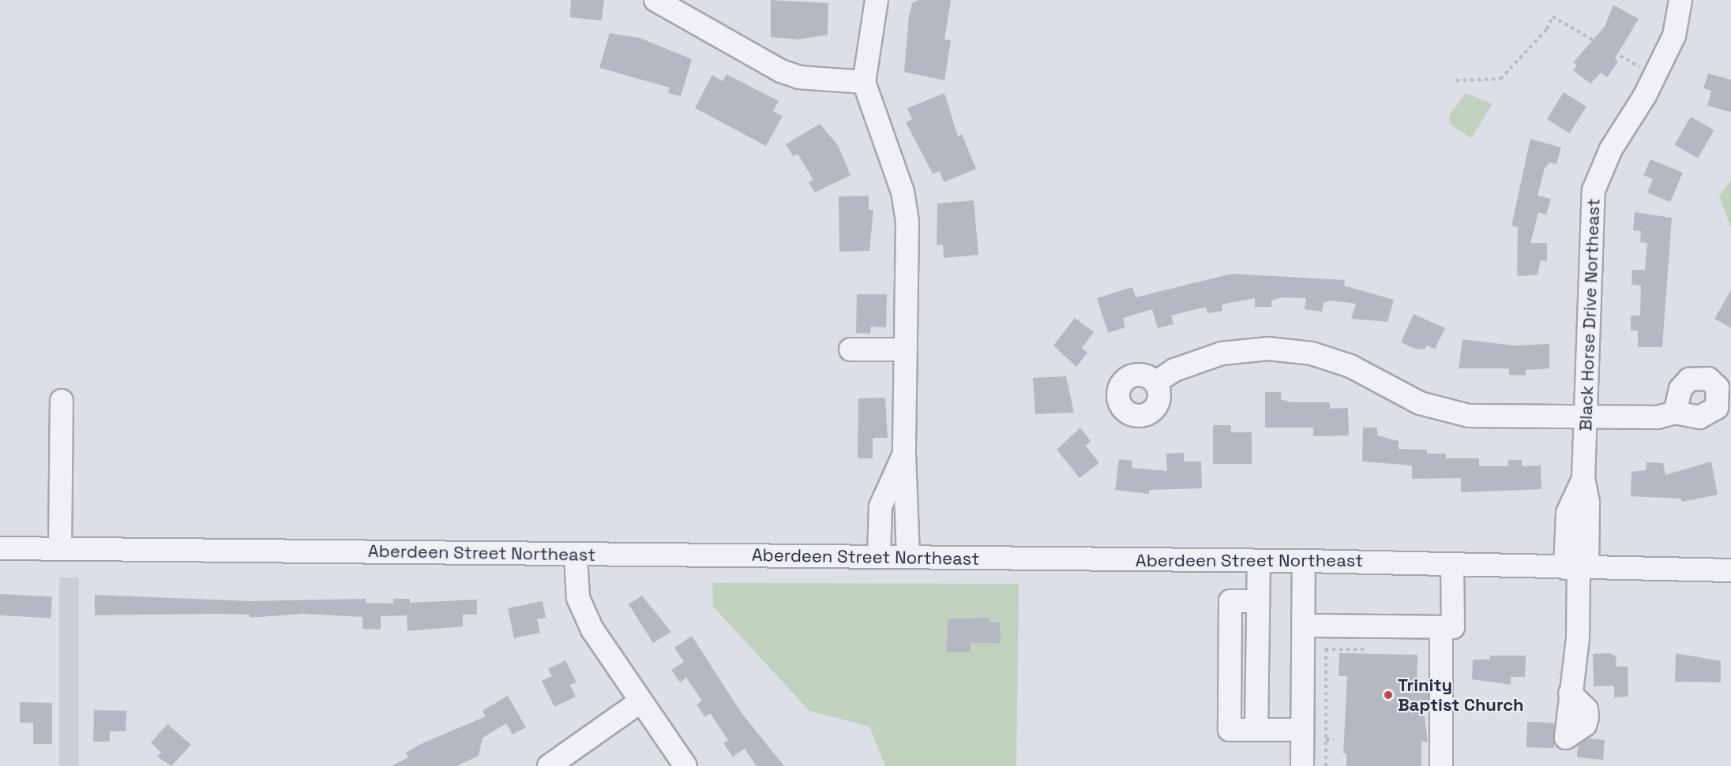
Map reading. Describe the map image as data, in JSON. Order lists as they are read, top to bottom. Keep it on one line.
{"streets":{"street":["Black Horse Drive Northeast","Aberdeen Street Northeast"]},"crossings":[["Black Horse Drive Northeast","Aberdeen Street Northeast"]],"places":["Trinity Baptist Church"]}
